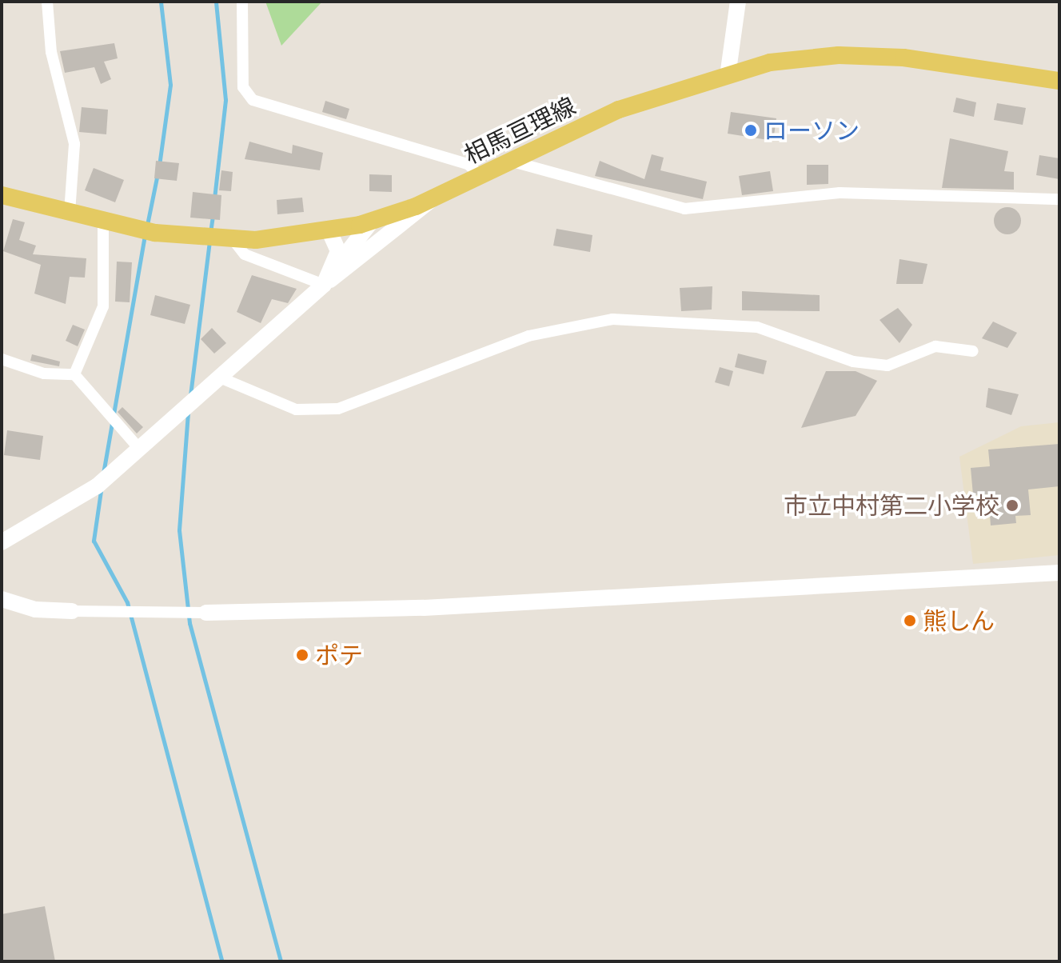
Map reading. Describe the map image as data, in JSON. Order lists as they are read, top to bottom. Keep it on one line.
{"streets":{"main road":["相馬亘理線"]},"places":["ローソン","市立中村第二小学校","熊しん","ポテ"]}
